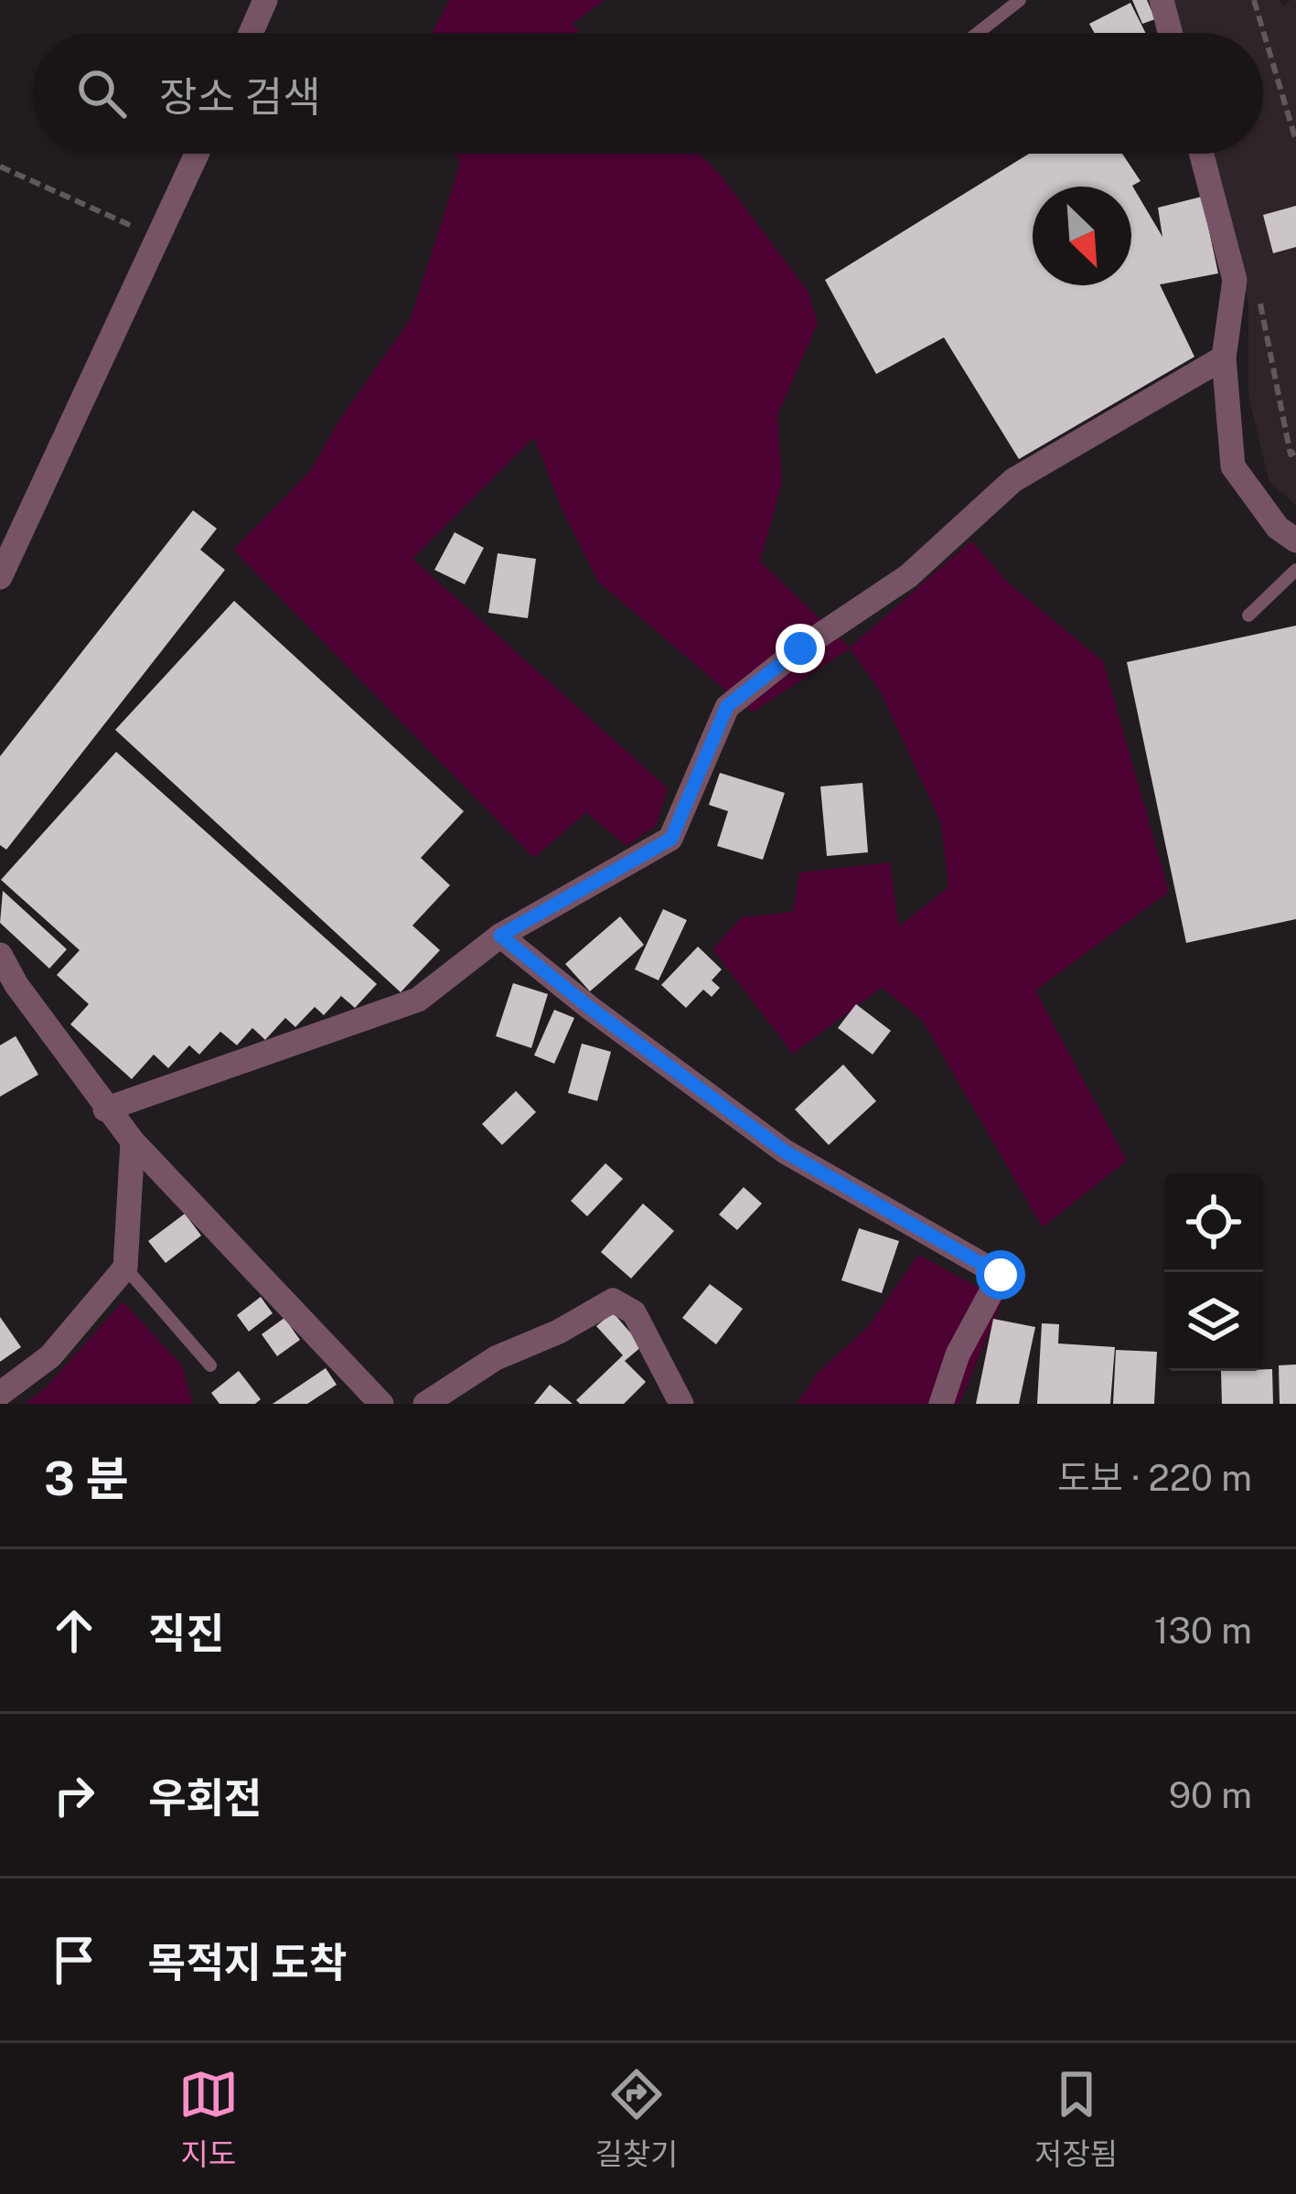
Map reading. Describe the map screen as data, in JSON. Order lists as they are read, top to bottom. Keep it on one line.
{"north":"bottom right","page":{"search":"장소 검색","heading":["3 분","도보 · 220 m"],"list":[["직진","130 m"],["우회전","90 m"],"목적지 도착"],"nav":["지도","길찾기","저장됨"]}}
